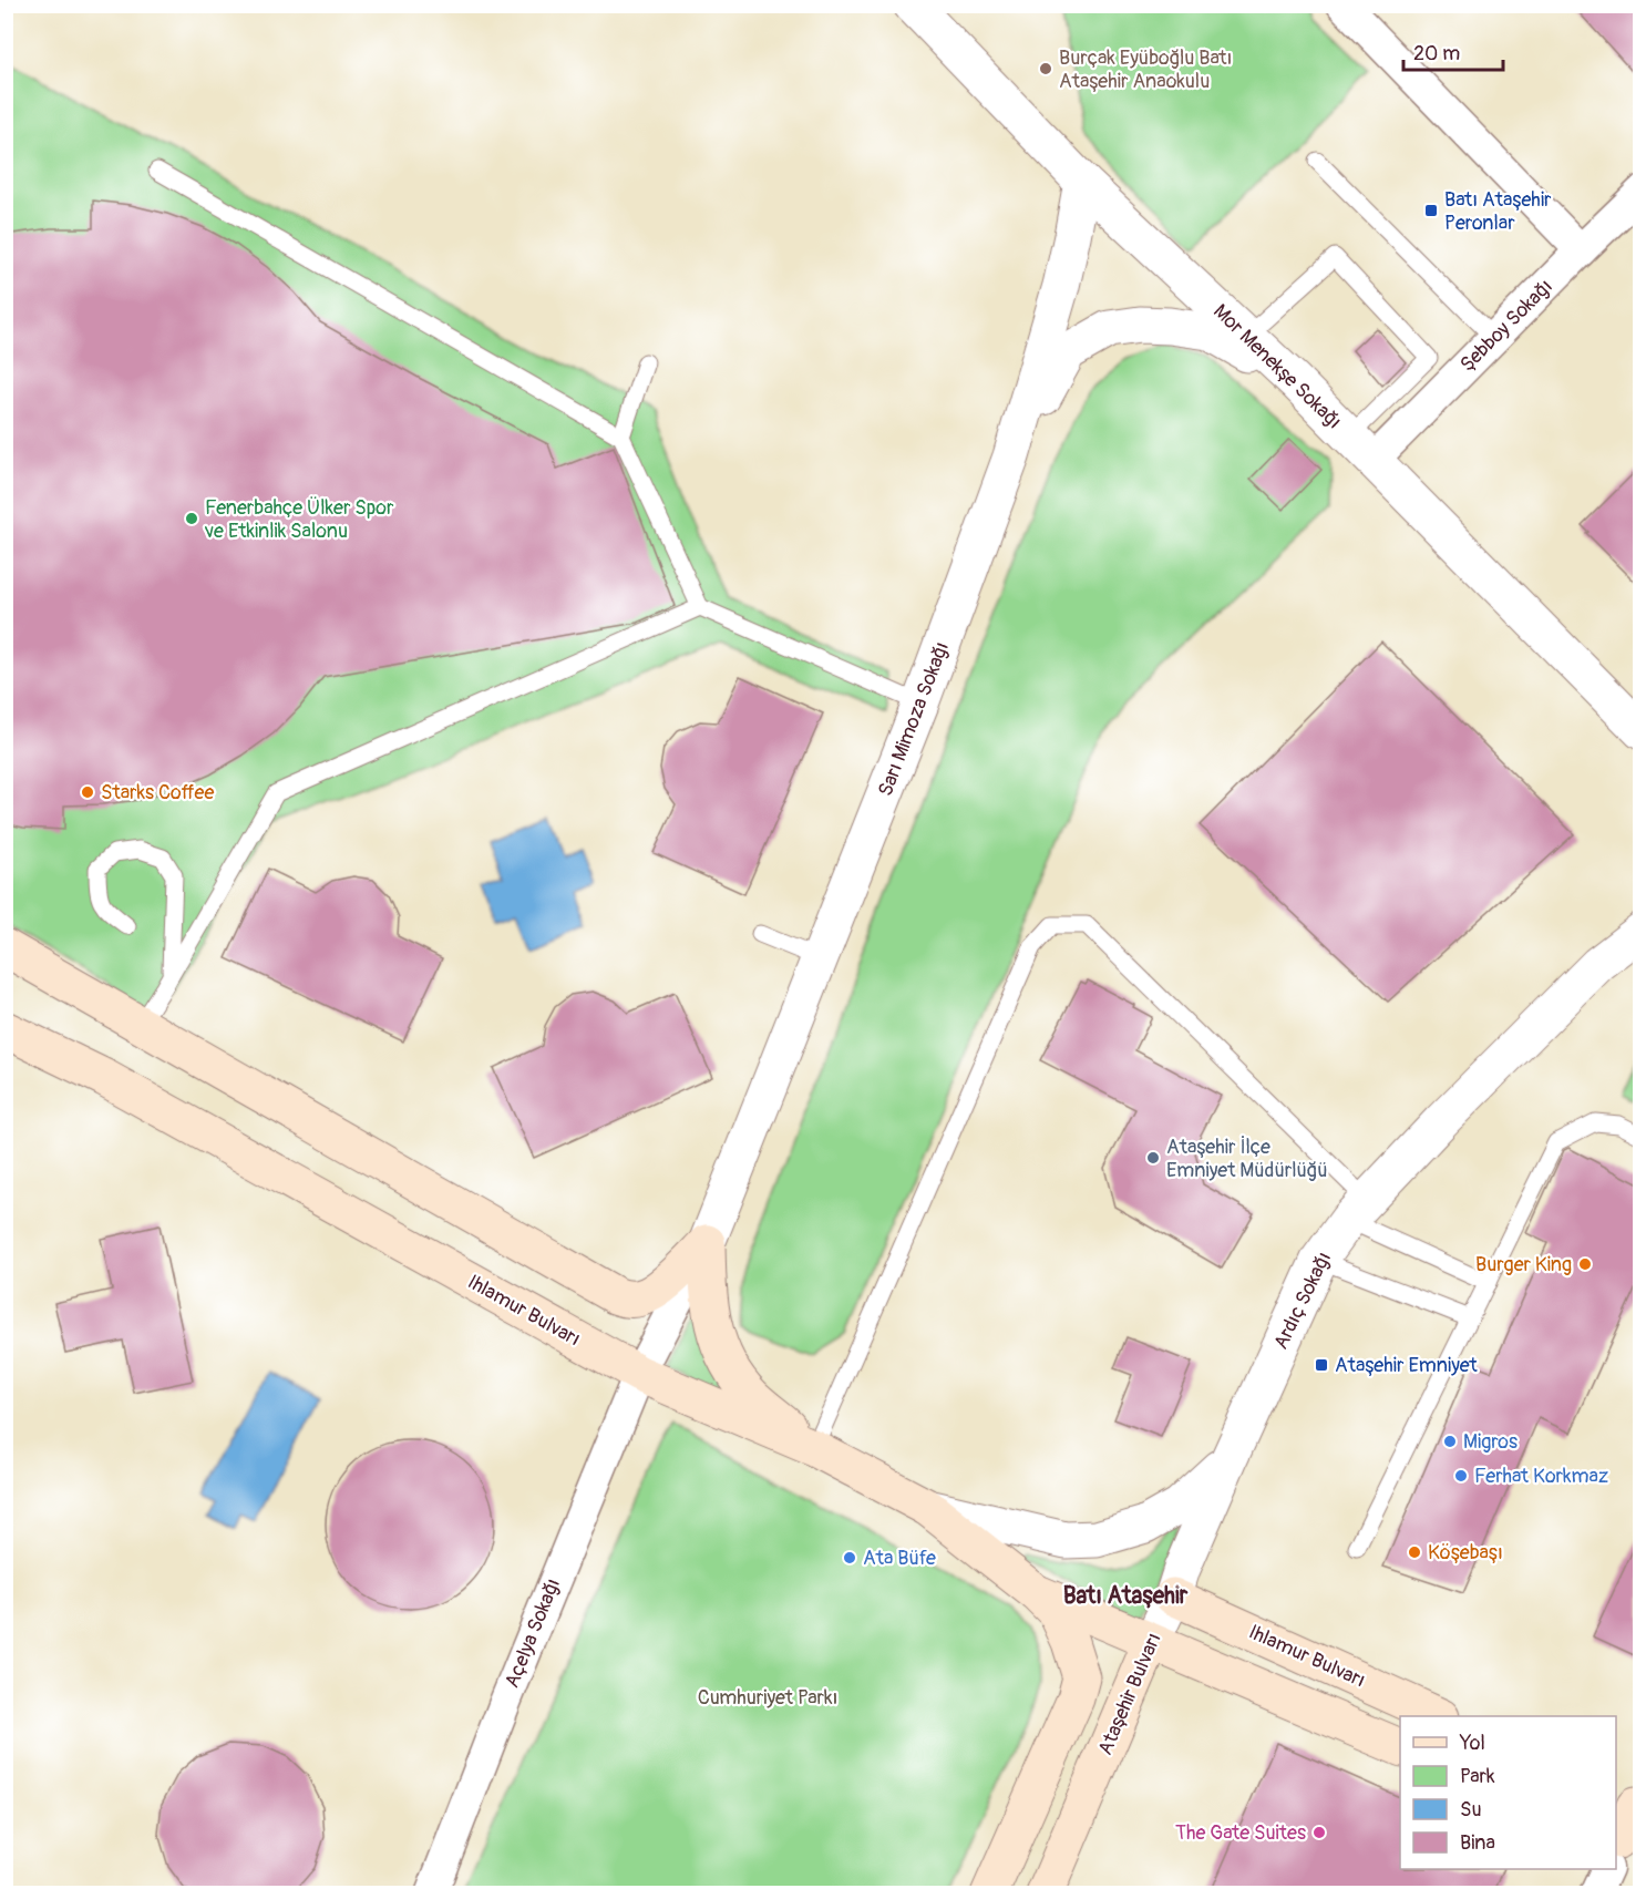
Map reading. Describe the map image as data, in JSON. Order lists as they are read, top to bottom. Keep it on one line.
{"streets":{"main road":["Ihlamur Bulvarı","Ataşehir Bulvarı"],"street":["Şebboy Sokağı","Mor Menekşe Sokağı","Sarı Mimoza Sokağı","Ardıç Sokağı","Açelya Sokağı"]},"crossings":[["Şebboy Sokağı","Mor Menekşe Sokağı"],["Mor Menekşe Sokağı","Sarı Mimoza Sokağı"],["Sarı Mimoza Sokağı","Açelya Sokağı"],["Ardıç Sokağı","Ihlamur Bulvarı"],["Ardıç Sokağı","Ataşehir Bulvarı"],["Ihlamur Bulvarı","Açelya Sokağı"],["Ihlamur Bulvarı","Ataşehir Bulvarı"]],"districts":["Batı Ataşehir"],"parks":["Cumhuriyet Parkı"],"places":{"other":["Burçak Eyüboğlu Batı Ataşehir Anaokulu","Fenerbahçe Ülker Spor ve Etkinlik Salonu","Starks Coffee","Ataşehir İlçe Emniyet Müdürlüğü","Burger King","Migros","Ferhat Korkmaz","Köşebaşı","Ata Büfe","The Gate Suites"],"transit":["Batı Ataşehir Peronlar","Ataşehir Emniyet"]},"legend":["Yol","Park","Su","Bina"],"scale_bar":"20 m"}
